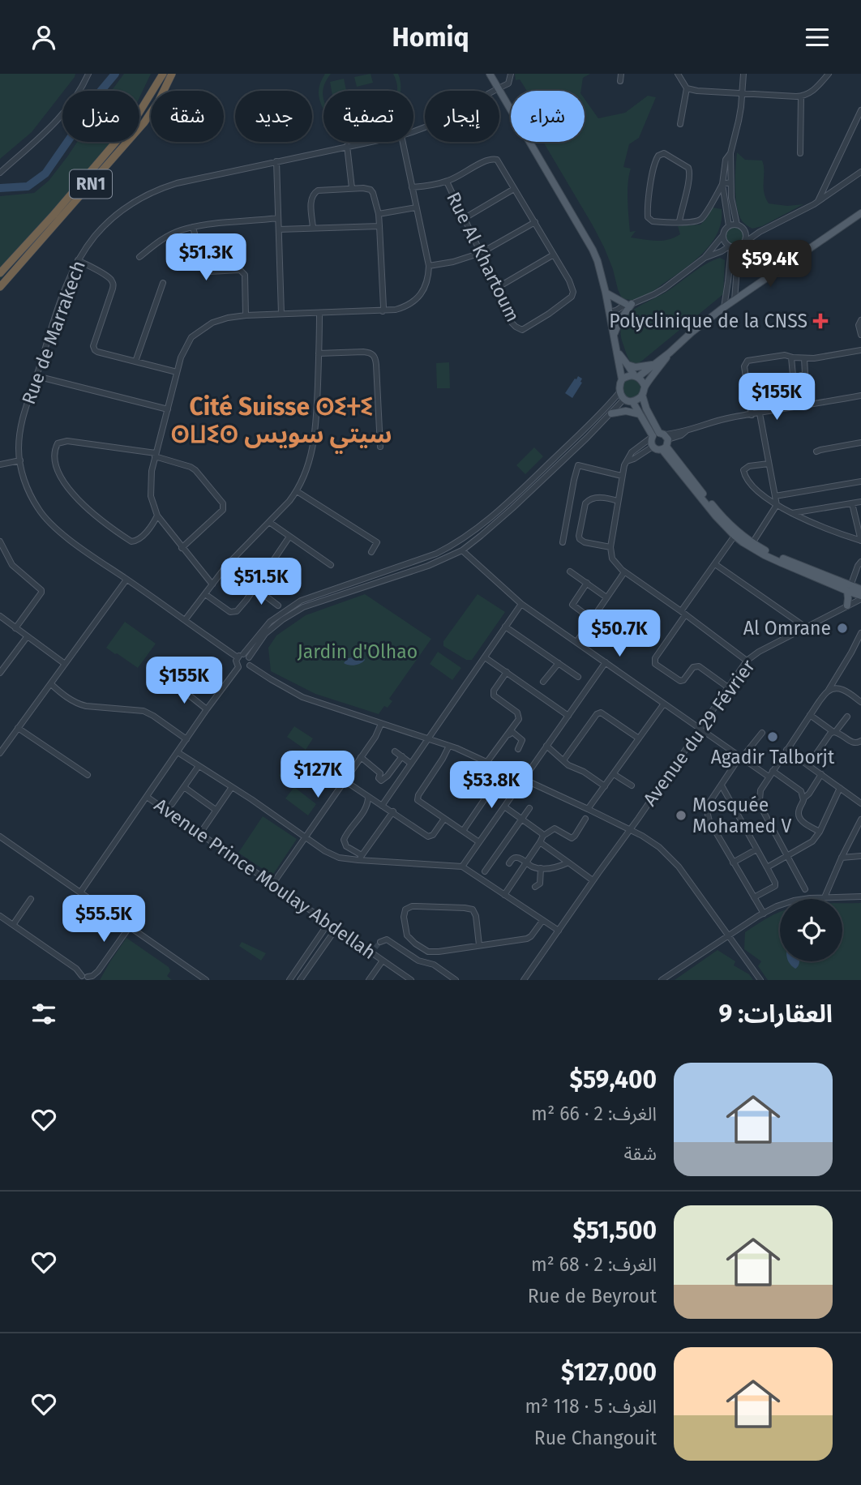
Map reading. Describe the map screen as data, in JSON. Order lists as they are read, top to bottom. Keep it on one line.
{"streets":{"highway":["RN1"],"street":["Rue Al Khartoum","Rue de Marrakech","Avenue du 29 Février","Avenue Prince Moulay Abdellah"]},"districts":["Cité Suisse ⵙⵉⵜⵉ ⵙⵡⵉⵙ سيتي سويس"],"parks":["Jardin d'Olhao"],"places":{"health":["Polyclinique de la CNSS"],"other":["Al Omrane","Agadir Talborjt","Mosquée Mohamed V"]},"page":{"header":"Homiq","chip":["شراء","إيجار","تصفية","جديد","شقة","منزل"],"price":["$51.3K","$59.4K","$155K","$51.5K","$50.7K","$155K","$127K","$53.8K","$55.5K"],"heading":"العقارات: 9","list":[{"name":"$59,400","note":"الغرف: 2 · 66 m² · شقة"},{"name":"$51,500","note":"الغرف: 2 · 68 m² · Rue de Beyrout"},{"name":"$127,000","note":"الغرف: 5 · 118 m² · Rue Changouit"}]}}
